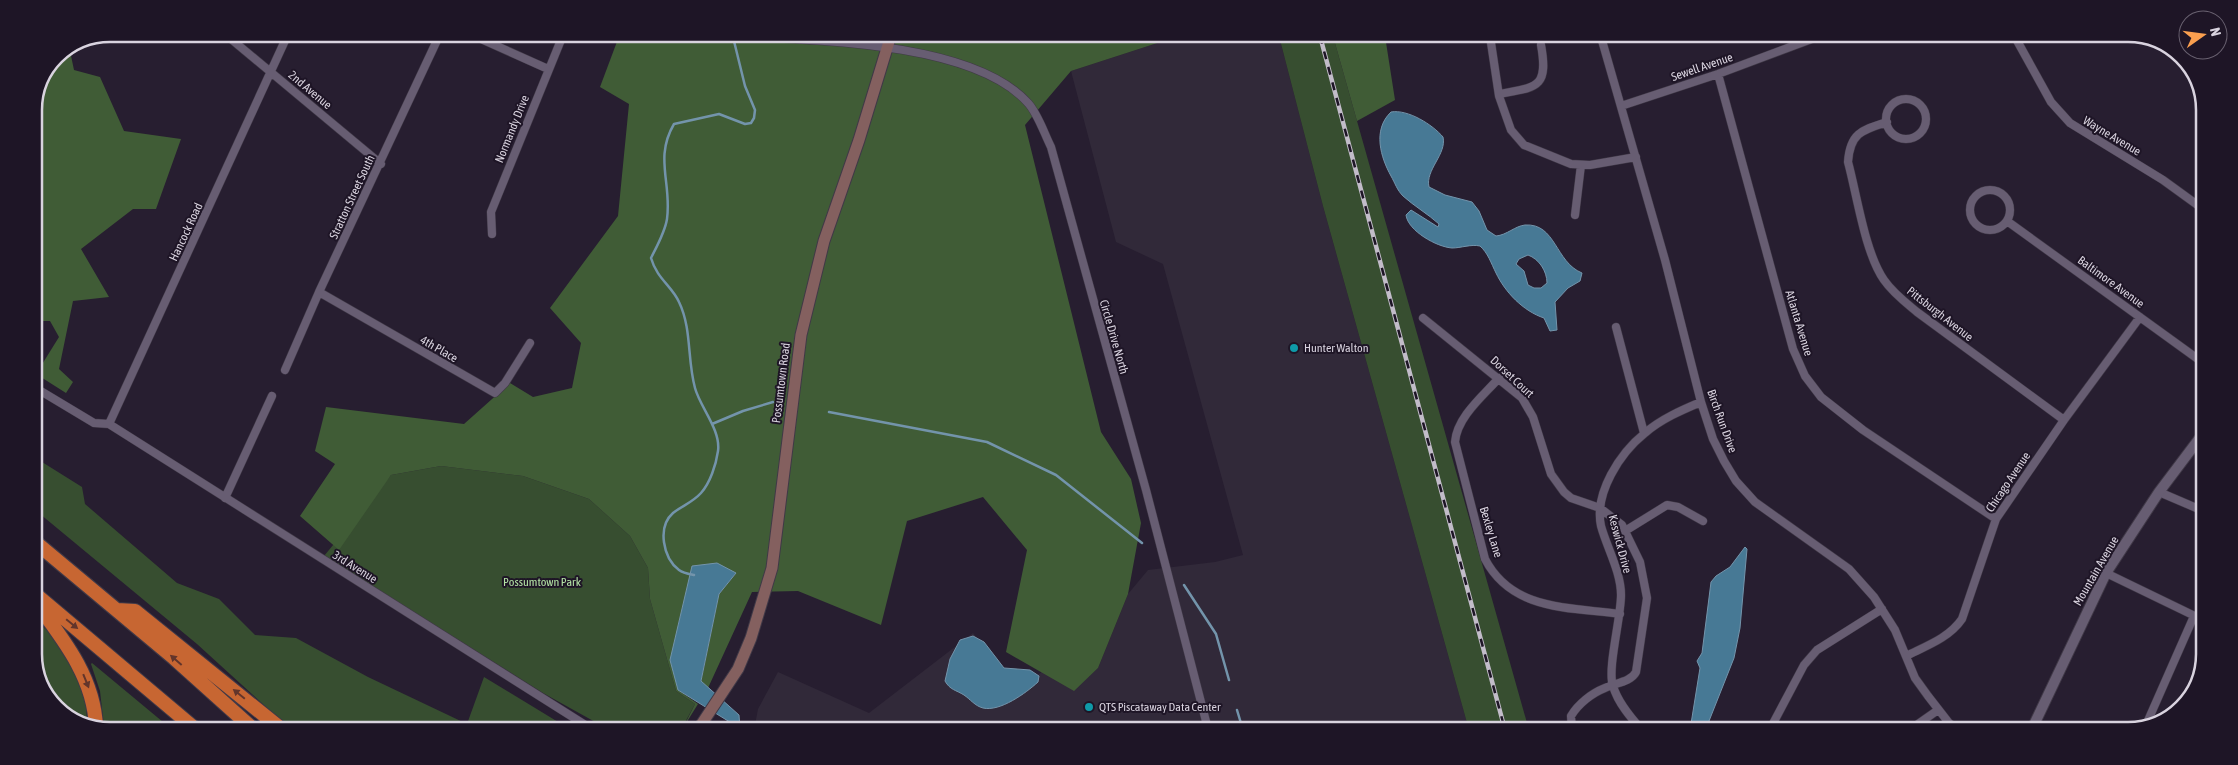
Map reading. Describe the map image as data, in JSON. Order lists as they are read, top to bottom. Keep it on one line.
{"streets":{"main road":["Possumtown Road"],"street":["Sewell Avenue","2nd Avenue","Normandy Drive","Wayne Avenue","Stratton Street South","Hancock Road","Baltimore Avenue","Pittsburgh Avenue","Atlanta Avenue","Circle Drive North","4th Place","Dorset Court","Birch Run Drive","Chicago Avenue","Bexley Lane","Keswick Drive","3rd Avenue","Mountain Avenue"]},"crossings":[["Sewell Avenue","Atlanta Avenue"],["Sewell Avenue","Birch Run Drive"],["2nd Avenue","Stratton Street South"],["2nd Avenue","Hancock Road"],["Stratton Street South","4th Place"],["Hancock Road","3rd Avenue"],["Baltimore Avenue","Chicago Avenue"],["Pittsburgh Avenue","Chicago Avenue"],["Atlanta Avenue","Chicago Avenue"],["Dorset Court","Bexley Lane"],["Dorset Court","Keswick Drive"],["Birch Run Drive","Chicago Avenue"],["Birch Run Drive","Keswick Drive"],["Bexley Lane","Keswick Drive"]],"parks":["Possumtown Park"],"places":["Hunter Walton","QTS Piscataway Data Center"],"north":"right"}
